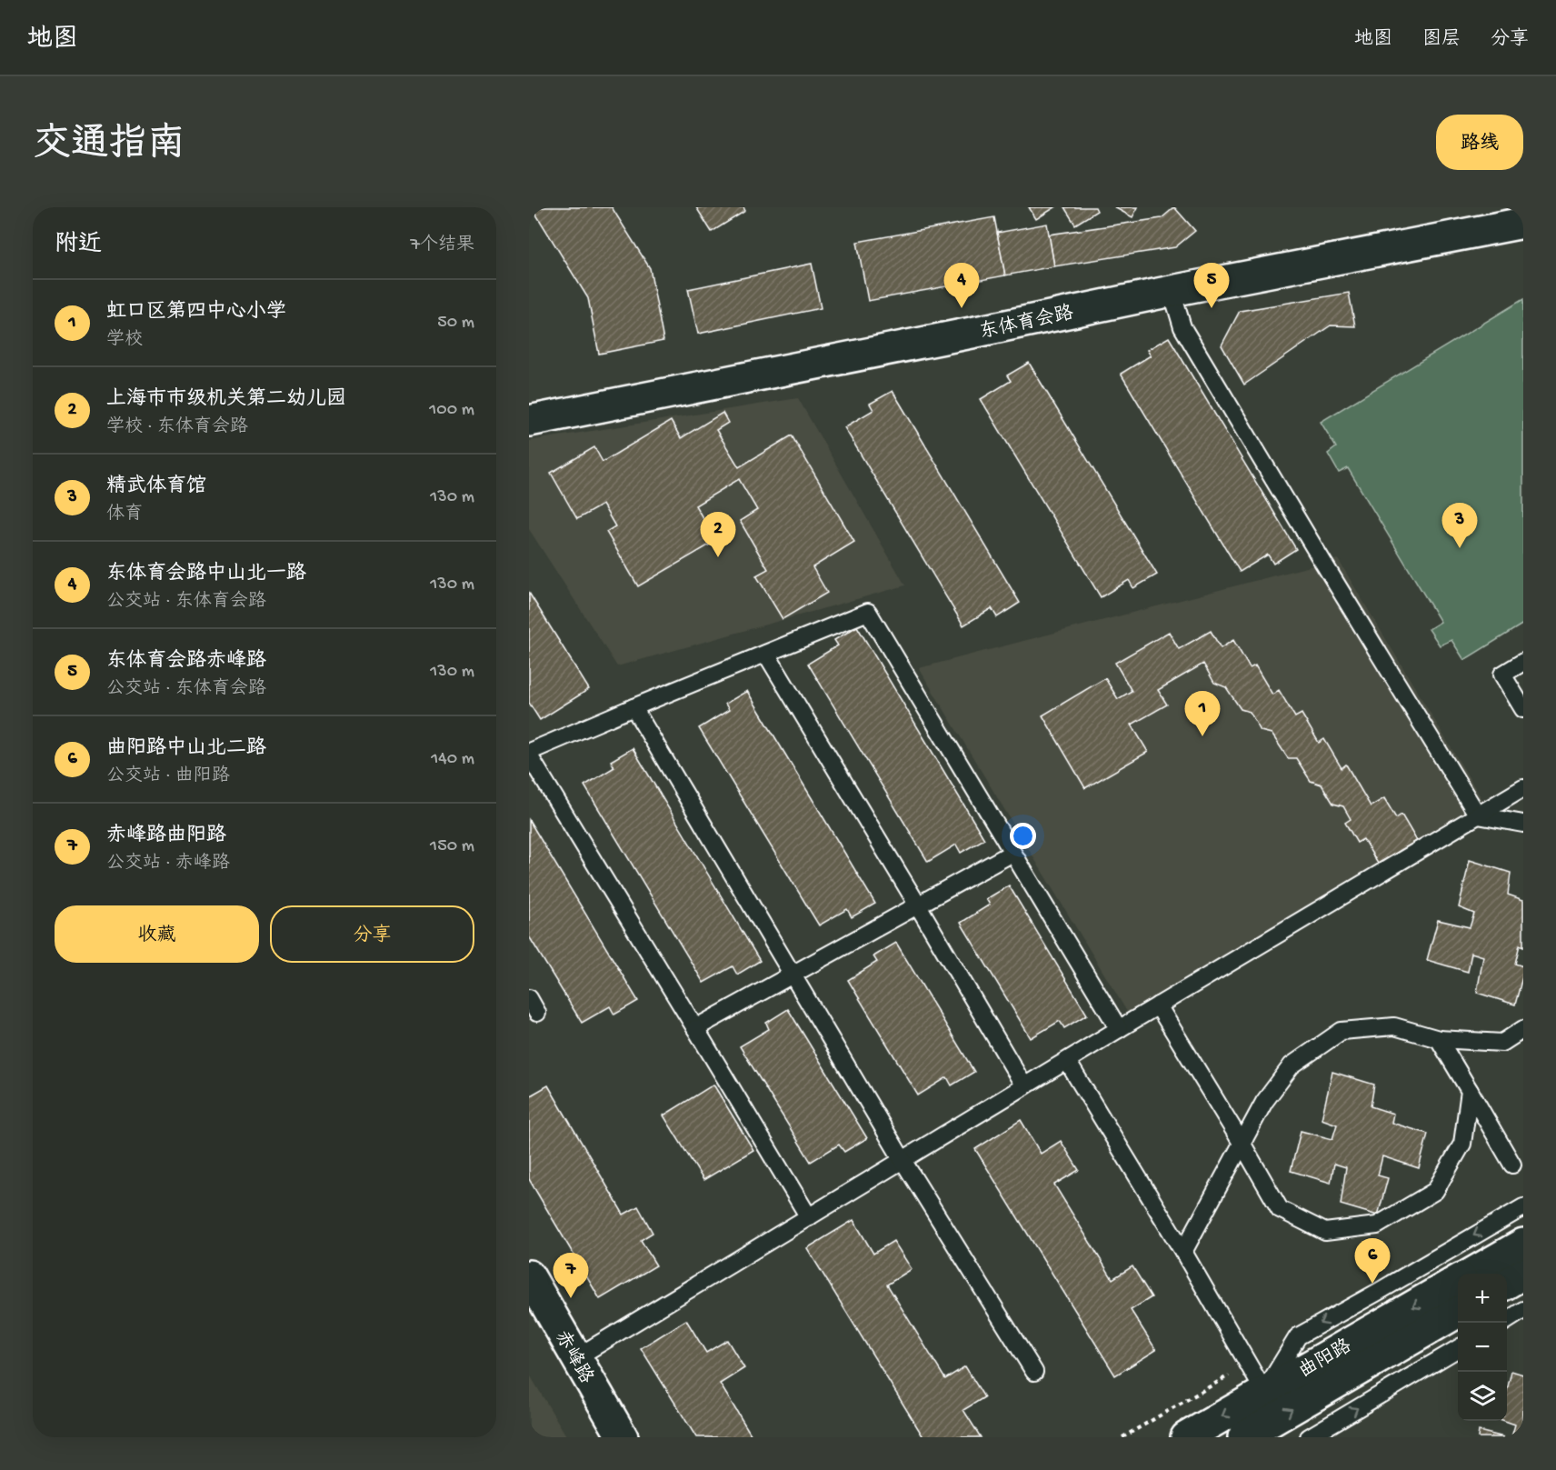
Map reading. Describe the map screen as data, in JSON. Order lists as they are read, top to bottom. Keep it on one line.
{"streets":{"street":["东体育会路","赤峰路","曲阳路"]},"page":{"header":"地图","nav":["地图","图层","分享"],"title":"交通指南","buttons":["路线",["收藏","分享"]],"heading":["附近","7个结果"],"pins":["4","5","3","2","1","6","7"],"list":[{"mark":"1","name":"虹口区第四中心小学","note":"学校","value":"50 m"},{"mark":"2","name":"上海市市级机关第二幼儿园","note":"学校 · 东体育会路","value":"100 m"},{"mark":"3","name":"精武体育馆","note":"体育","value":"130 m"},{"mark":"4","name":"东体育会路中山北一路","note":"公交站 · 东体育会路","value":"130 m"},{"mark":"5","name":"东体育会路赤峰路","note":"公交站 · 东体育会路","value":"130 m"},{"mark":"6","name":"曲阳路中山北二路","note":"公交站 · 曲阳路","value":"140 m"},{"mark":"7","name":"赤峰路曲阳路","note":"公交站 · 赤峰路","value":"150 m"}],"map_buttons":["+","−"]}}
